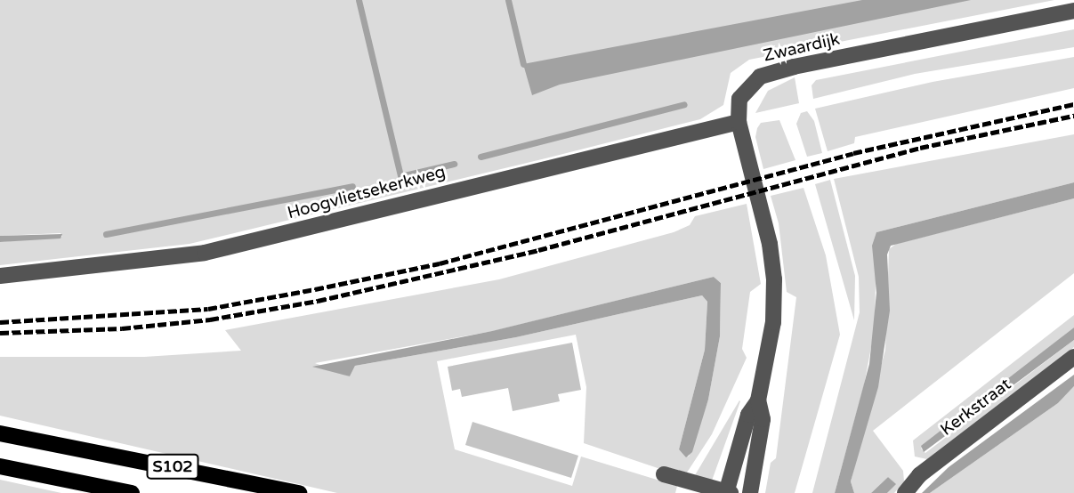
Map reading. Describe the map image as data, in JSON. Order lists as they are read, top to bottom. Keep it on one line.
{"streets":{"main road":["S102"],"street":["Zwaardijk","Hoogvlietsekerkweg","Kerkstraat"]},"crossings":[["Zwaardijk","Hoogvlietsekerkweg"]]}
